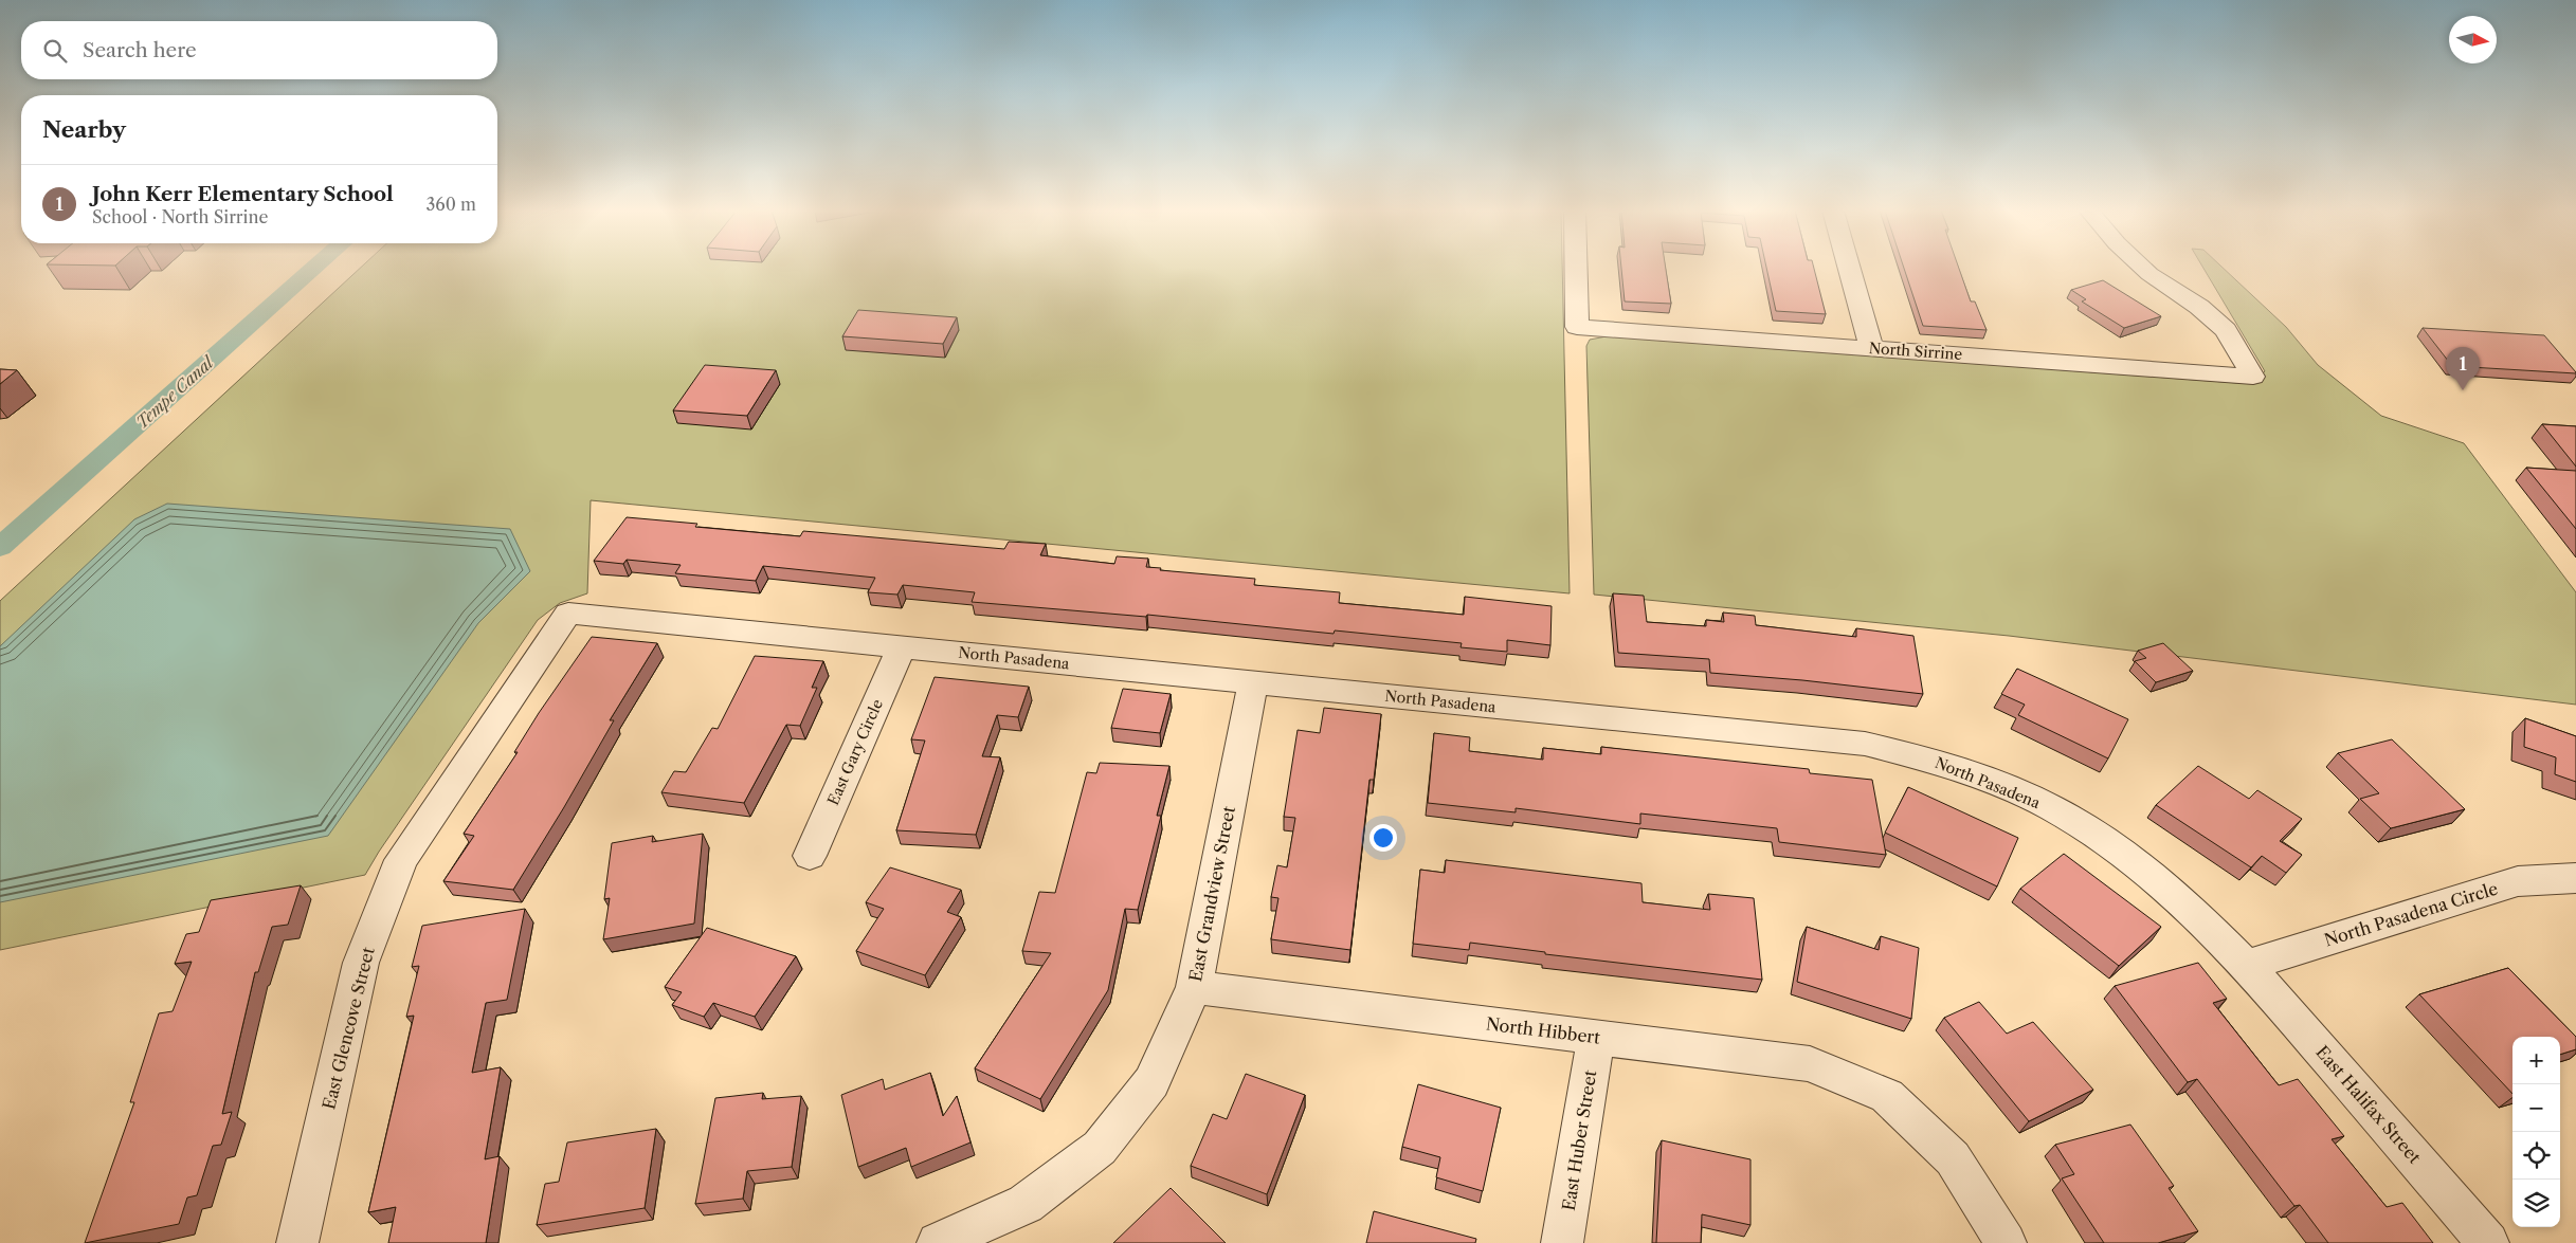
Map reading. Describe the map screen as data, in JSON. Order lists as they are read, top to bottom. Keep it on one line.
{"streets":{"street":["North Sirrine","North Pasadena","East Gary Circle","East Grandview Street","North Pasadena Circle","East Glencove Street","North Hibbert","East Halifax Street","East Huber Street"]},"crossings":[["North Pasadena","East Gary Circle"],["North Pasadena","East Grandview Street"],["North Pasadena","North Pasadena Circle"],["North Pasadena","East Glencove Street"],["North Pasadena","East Halifax Street"],["East Grandview Street","North Hibbert"],["North Pasadena Circle","East Halifax Street"],["North Hibbert","East Huber Street"]],"water":["Tempe Canal"],"north":"right","page":{"search":"Search here","heading":"Nearby","list":[{"mark":"1","name":"John Kerr Elementary School","note":"School · North Sirrine","value":"360 m"}],"pins":"1","map_buttons":["+","−"]}}
